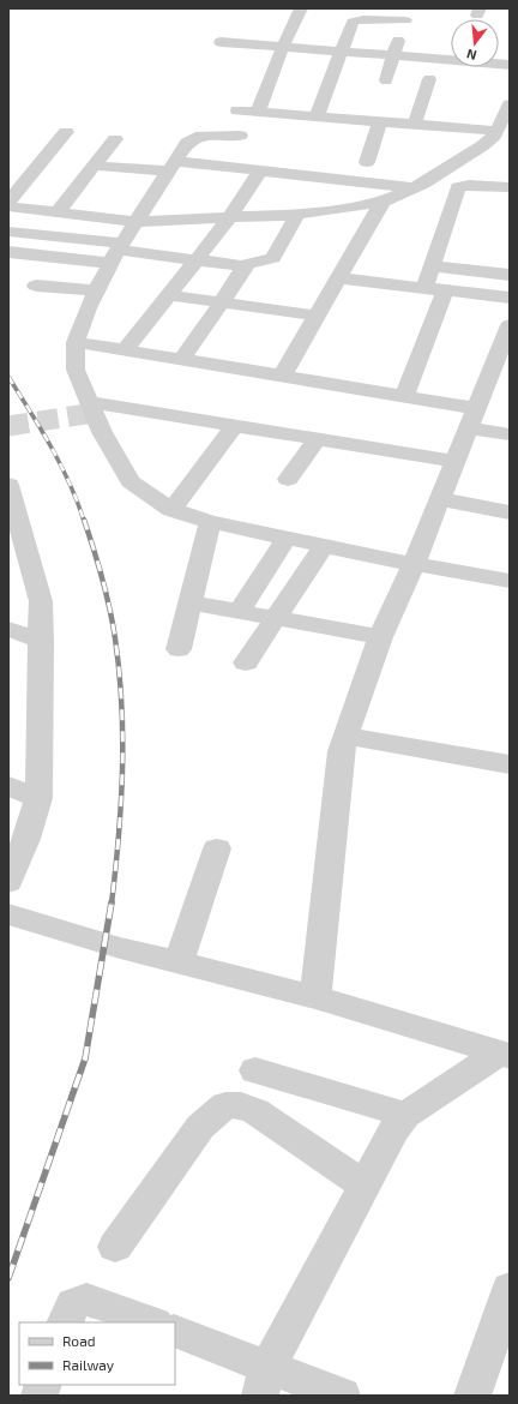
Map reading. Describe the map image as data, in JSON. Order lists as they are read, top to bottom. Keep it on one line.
{"legend":["Road","Railway"],"north":"bottom"}
